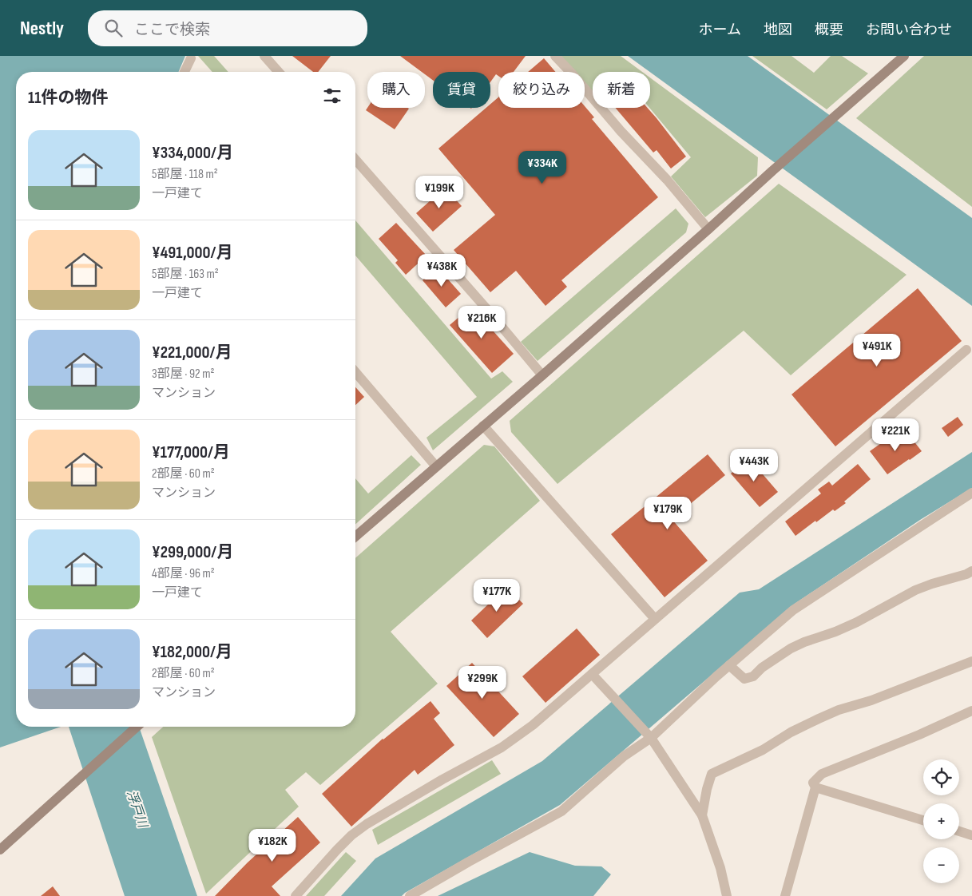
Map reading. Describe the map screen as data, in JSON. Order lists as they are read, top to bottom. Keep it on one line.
{"water":["浮戸川"],"page":{"header":"Nestly","search":"ここで検索","nav":["ホーム","地図","概要","お問い合わせ"],"chip":["購入","賃貸","絞り込み","新着"],"heading":"11件の物件","list":[{"name":"¥334,000/月","note":"5部屋 · 118 m² · 一戸建て"},{"name":"¥491,000/月","note":"5部屋 · 163 m² · 一戸建て"},{"name":"¥221,000/月","note":"3部屋 · 92 m² · マンション"},{"name":"¥177,000/月","note":"2部屋 · 60 m² · マンション"},{"name":"¥299,000/月","note":"4部屋 · 96 m² · 一戸建て"},{"name":"¥182,000/月","note":"2部屋 · 60 m² · マンション"}],"price":["¥334K","¥199K","¥438K","¥216K","¥491K","¥221K","¥443K","¥179K","¥177K","¥299K","¥182K"],"map_buttons":["+","−"]}}
